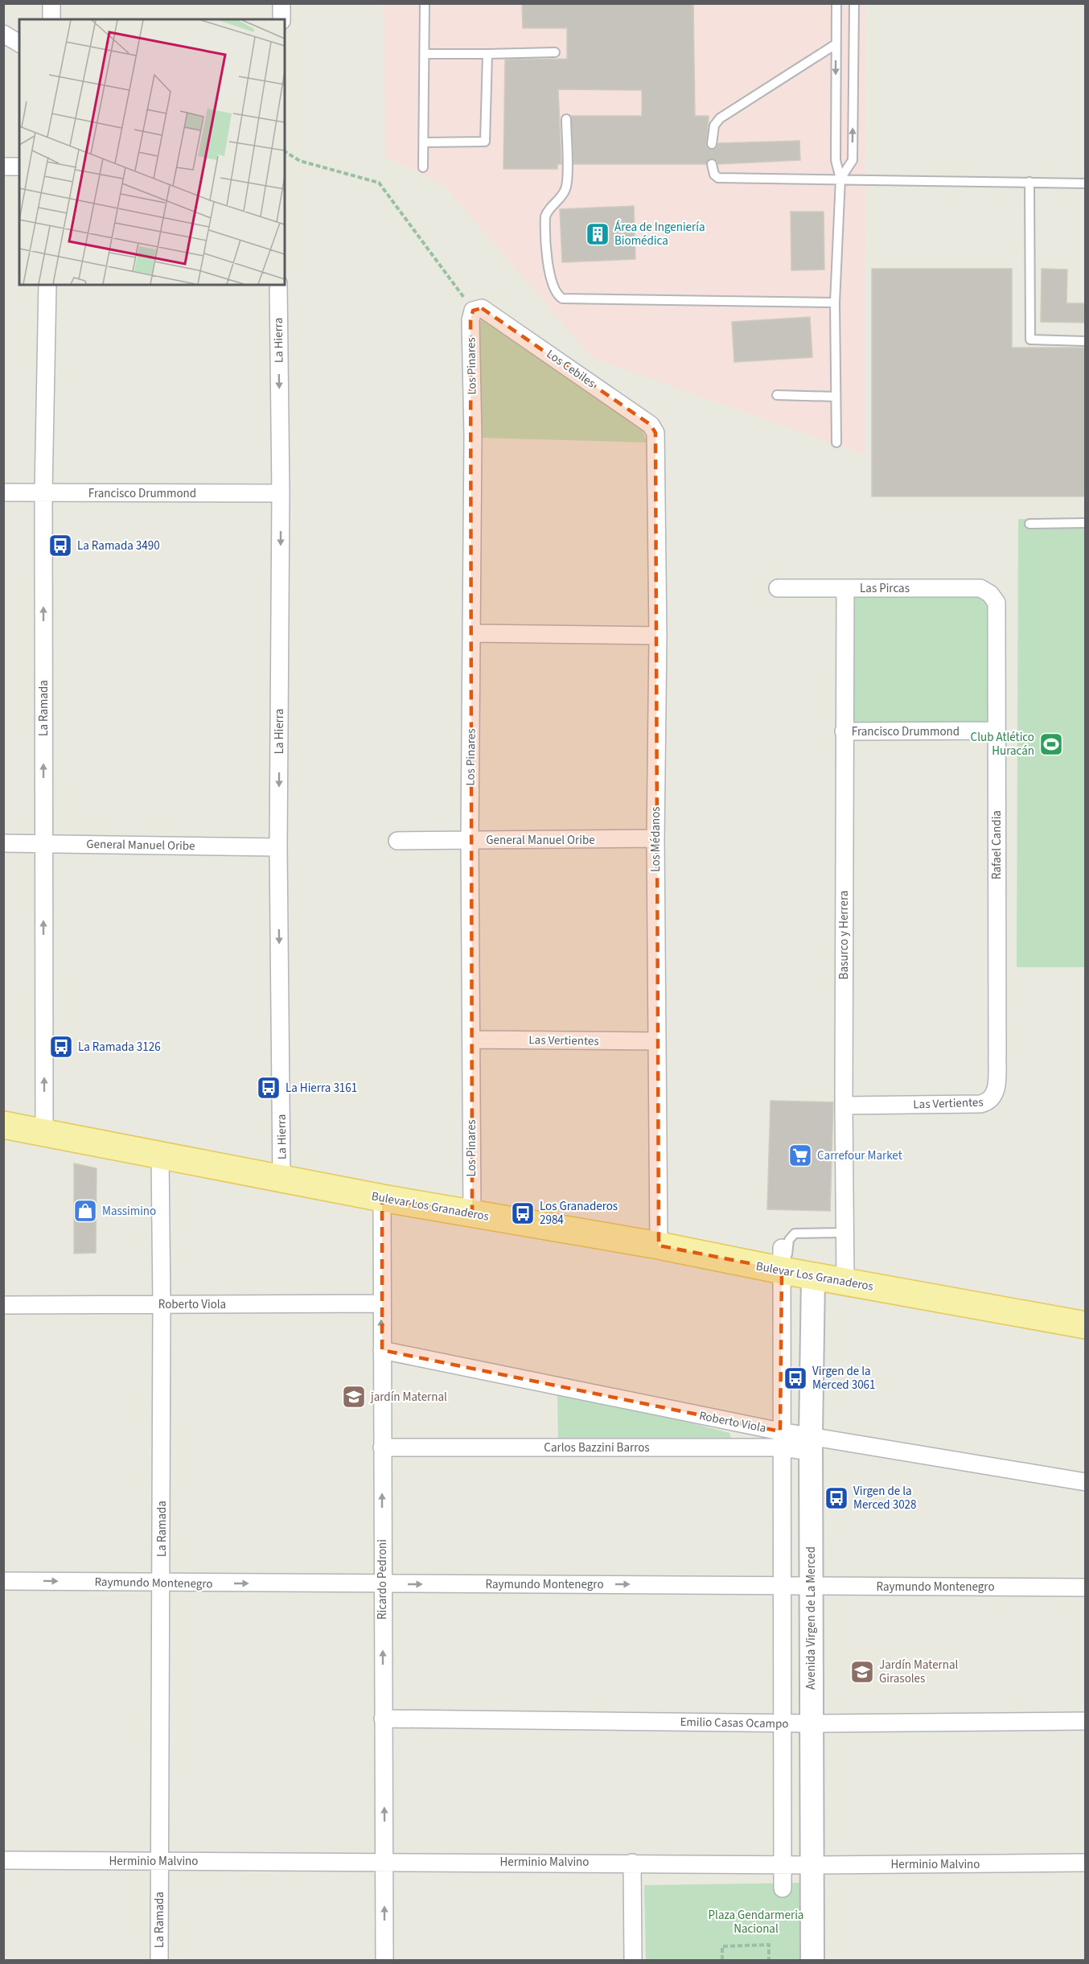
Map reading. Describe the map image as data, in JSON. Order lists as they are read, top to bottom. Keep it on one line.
{"streets":{"main road":["Bulevar Los Granaderos","Avenida Virgen de La Merced"],"street":["La Hierra","Los Pinares","Los Cebiles","Francisco Drummond","Las Pircas","La Ramada","Los Médanos","General Manuel Oribe","Rafael Candia","Basurco y Herrera","Las Vertientes","Roberto Viola","Carlos Bazzini Barros","Ricardo Pedroni","Raymundo Montenegro","Emilio Casas Ocampo","Herminio Malvino"]},"crossings":[["La Hierra","Francisco Drummond"],["La Hierra","General Manuel Oribe"],["La Hierra","Bulevar Los Granaderos"],["Los Pinares","Los Cebiles"],["Los Pinares","General Manuel Oribe"],["Los Pinares","Las Vertientes"],["Los Pinares","Bulevar Los Granaderos"],["Los Cebiles","Los Médanos"],["Francisco Drummond","La Ramada"],["Francisco Drummond","Rafael Candia"],["Francisco Drummond","Basurco y Herrera"],["Las Pircas","Rafael Candia"],["Las Pircas","Basurco y Herrera"],["La Ramada","General Manuel Oribe"],["La Ramada","Bulevar Los Granaderos"],["La Ramada","Roberto Viola"],["La Ramada","Raymundo Montenegro"],["La Ramada","Herminio Malvino"],["Los Médanos","General Manuel Oribe"],["Los Médanos","Las Vertientes"],["Los Médanos","Bulevar Los Granaderos"],["Rafael Candia","Las Vertientes"],["Basurco y Herrera","Las Vertientes"],["Basurco y Herrera","Bulevar Los Granaderos"],["Bulevar Los Granaderos","Ricardo Pedroni"],["Bulevar Los Granaderos","Avenida Virgen de La Merced"],["Roberto Viola","Carlos Bazzini Barros"],["Roberto Viola","Ricardo Pedroni"],["Carlos Bazzini Barros","Ricardo Pedroni"],["Carlos Bazzini Barros","Avenida Virgen de La Merced"],["Ricardo Pedroni","Raymundo Montenegro"],["Ricardo Pedroni","Emilio Casas Ocampo"],["Ricardo Pedroni","Herminio Malvino"],["Raymundo Montenegro","Avenida Virgen de La Merced"],["Avenida Virgen de La Merced","Emilio Casas Ocampo"],["Avenida Virgen de La Merced","Herminio Malvino"]],"one_way":["La Hierra","La Ramada","Ricardo Pedroni","Raymundo Montenegro"],"parks":["Plaza Gendarmeria Nacional"],"places":{"building":["Área de Ingeniería Biomédica"],"bus stop":["La Ramada 3490","La Ramada 3126","La Hierra 3161","Los Granaderos 2984","Virgen de la Merced 3061","Virgen de la Merced 3028"],"sports":["Club Atlético Huracán"],"supermarket":["Carrefour Market"],"shop":["Massimino"],"school or university":["jardín Maternal","Jardín Maternal Girasoles"]}}
